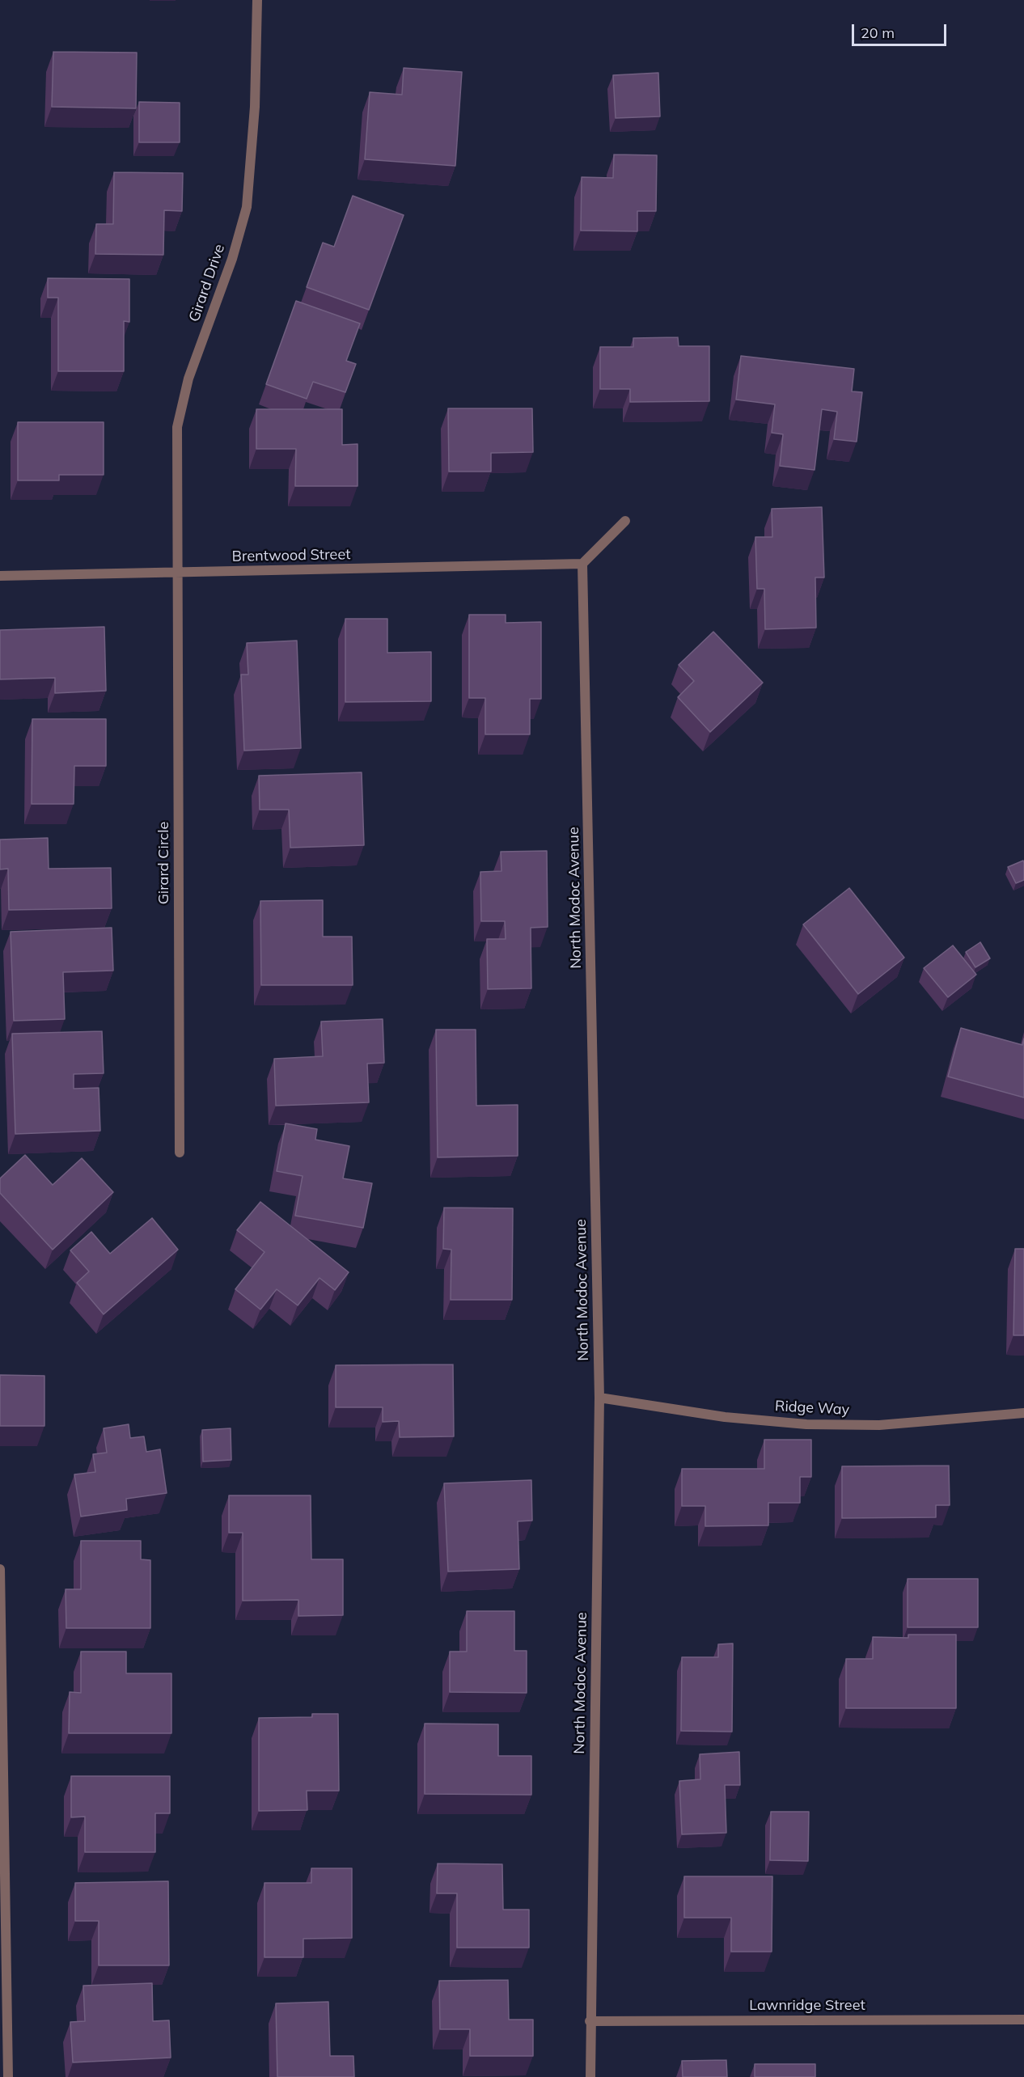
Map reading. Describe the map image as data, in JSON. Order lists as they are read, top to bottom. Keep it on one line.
{"streets":{"street":["Girard Drive","Brentwood Street","Girard Circle","North Modoc Avenue","Ridge Way","Lawnridge Street"]},"crossings":[["Girard Drive","Brentwood Street"],["Girard Drive","Girard Circle"],["Brentwood Street","Girard Circle"],["Brentwood Street","North Modoc Avenue"],["North Modoc Avenue","Ridge Way"],["North Modoc Avenue","Lawnridge Street"]],"scale_bar":"20 m"}
